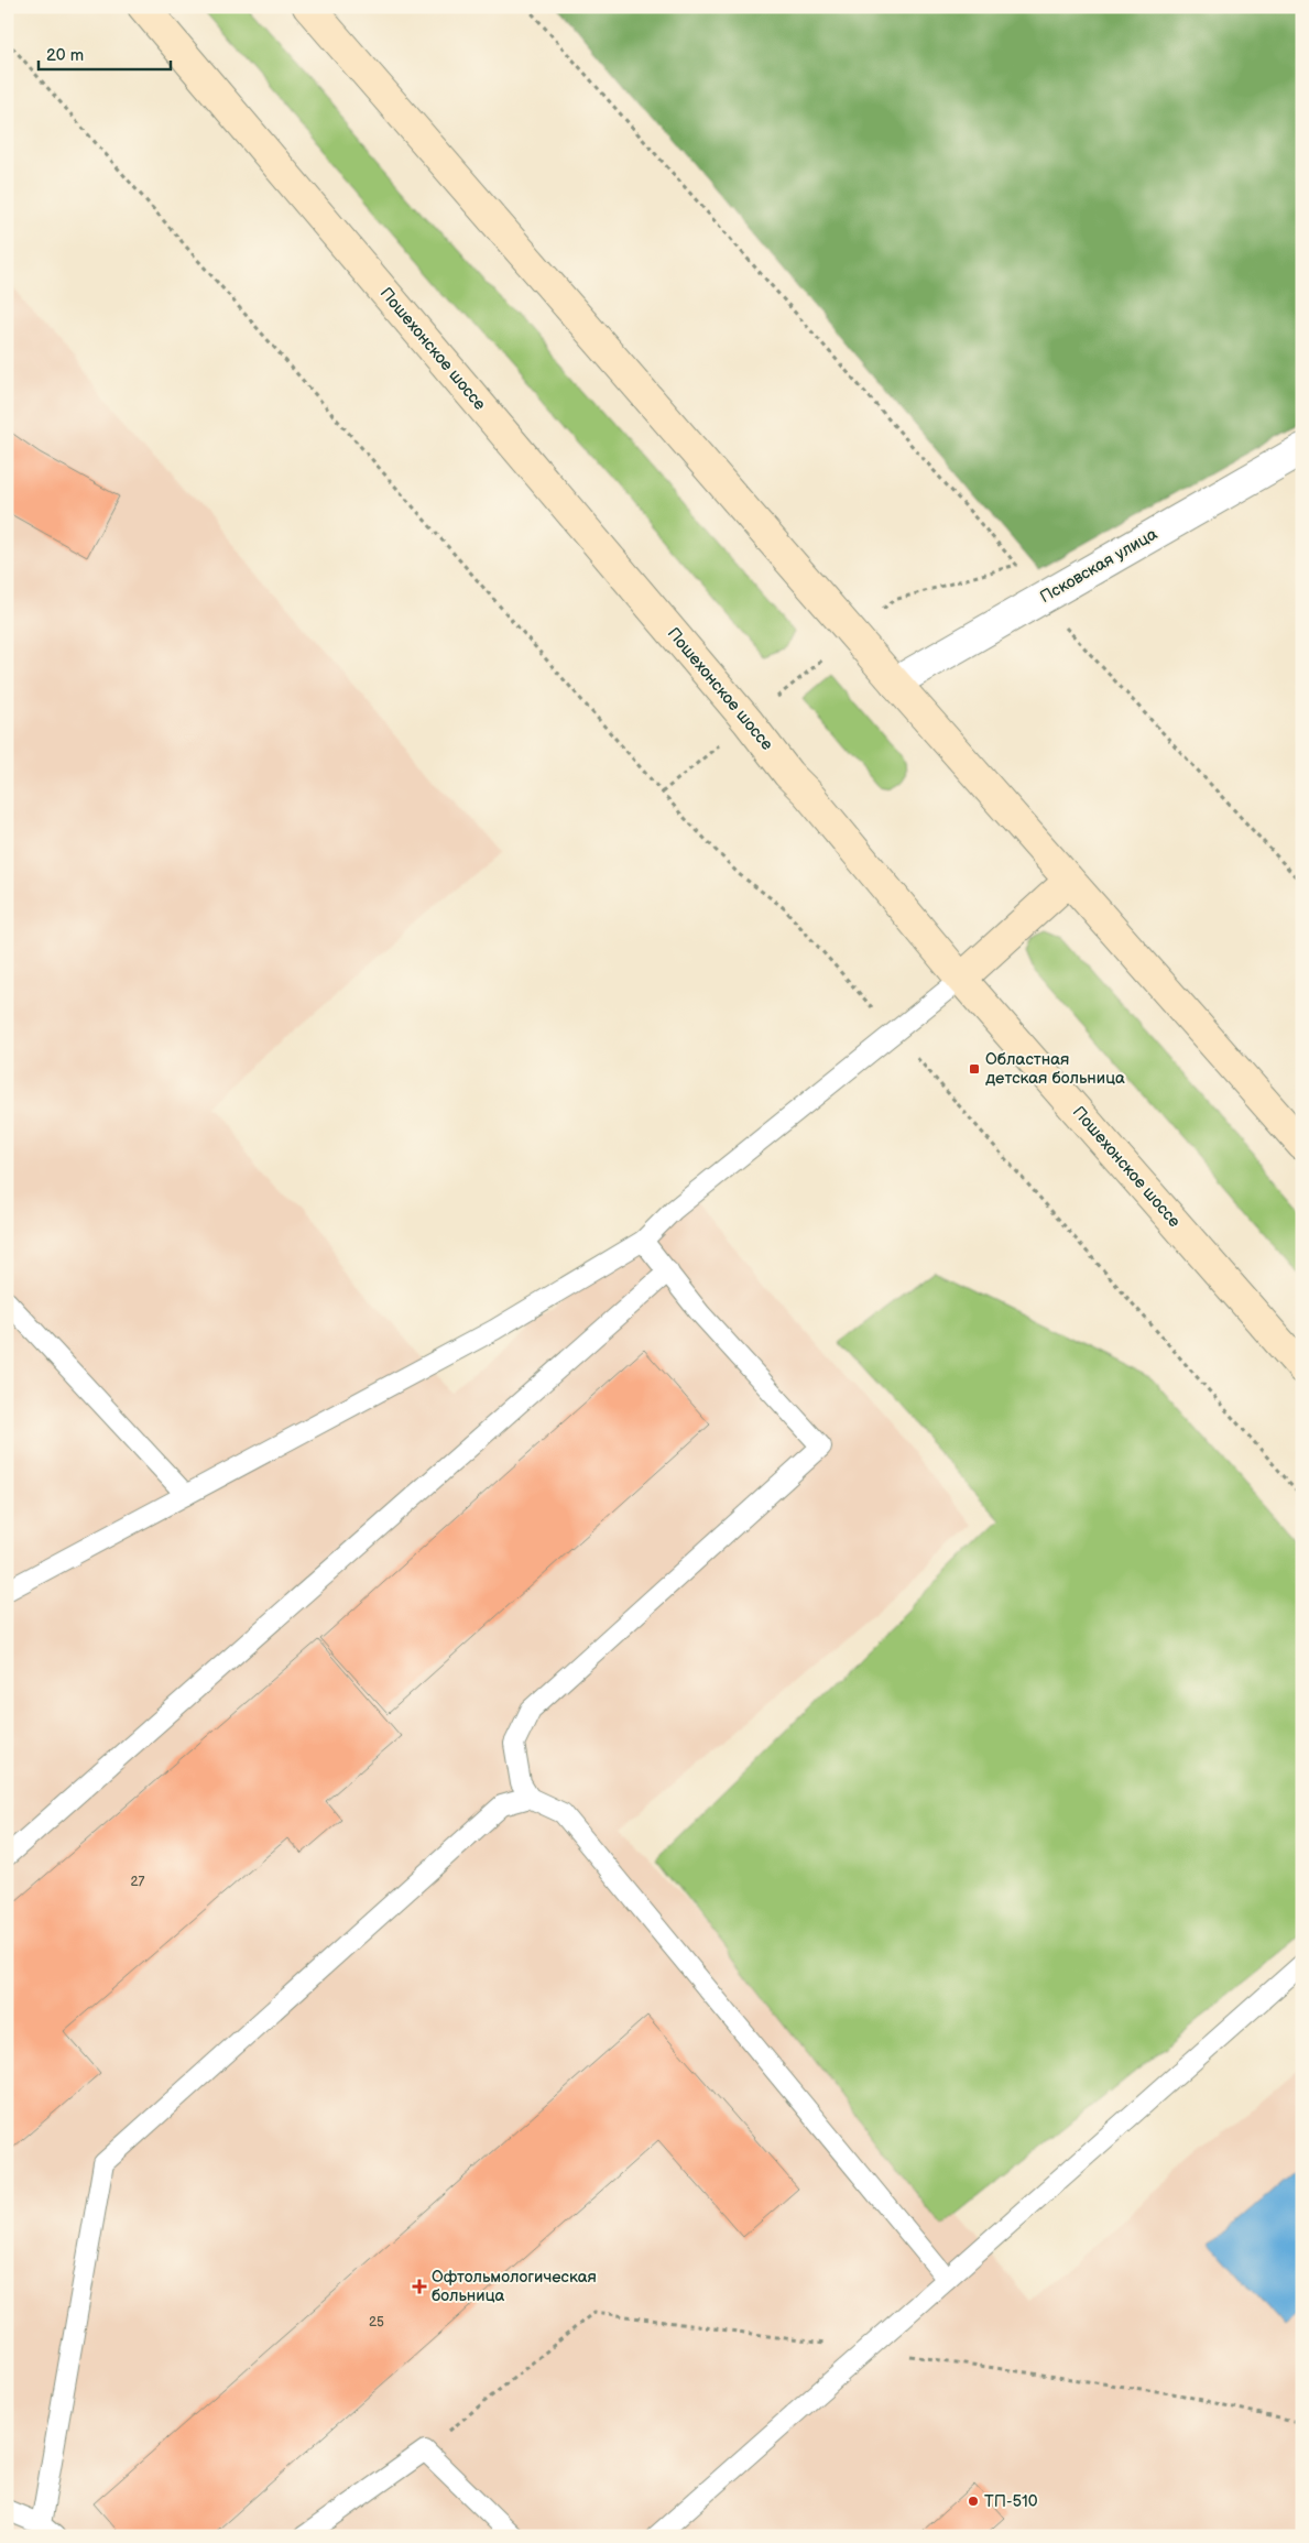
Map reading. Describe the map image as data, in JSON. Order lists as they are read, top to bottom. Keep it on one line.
{"streets":{"main road":["Пошехонское шоссе"],"street":["Псковская улица"]},"places":{"transit":["Областная детская больница"],"health":["Офтольмологическая больница"],"other":["ТП-510"]},"house_numbers":["27","25"],"scale_bar":"20 m"}
